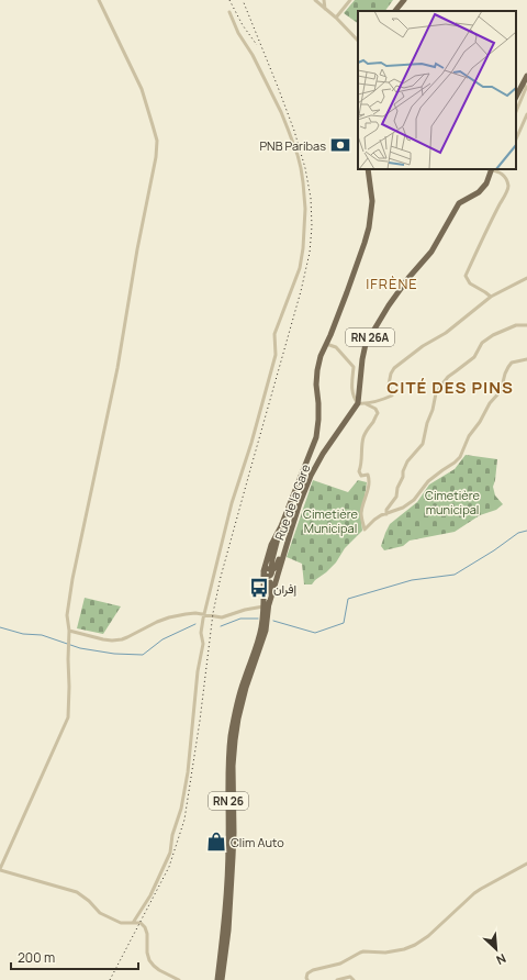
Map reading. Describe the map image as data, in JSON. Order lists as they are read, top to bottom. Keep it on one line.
{"streets":{"main road":["RN 26A","Rue de la Gare","RN 26"]},"districts":["IFRÈNE","CITÉ DES PINS"],"parks":["Cimetière municipal","Cimetière Municipal"],"places":{"bank":["PNB Paribas"],"bus stop":["إفران"],"shop":["Clim Auto"]},"scale_bar":"200 m","north":"bottom right"}
